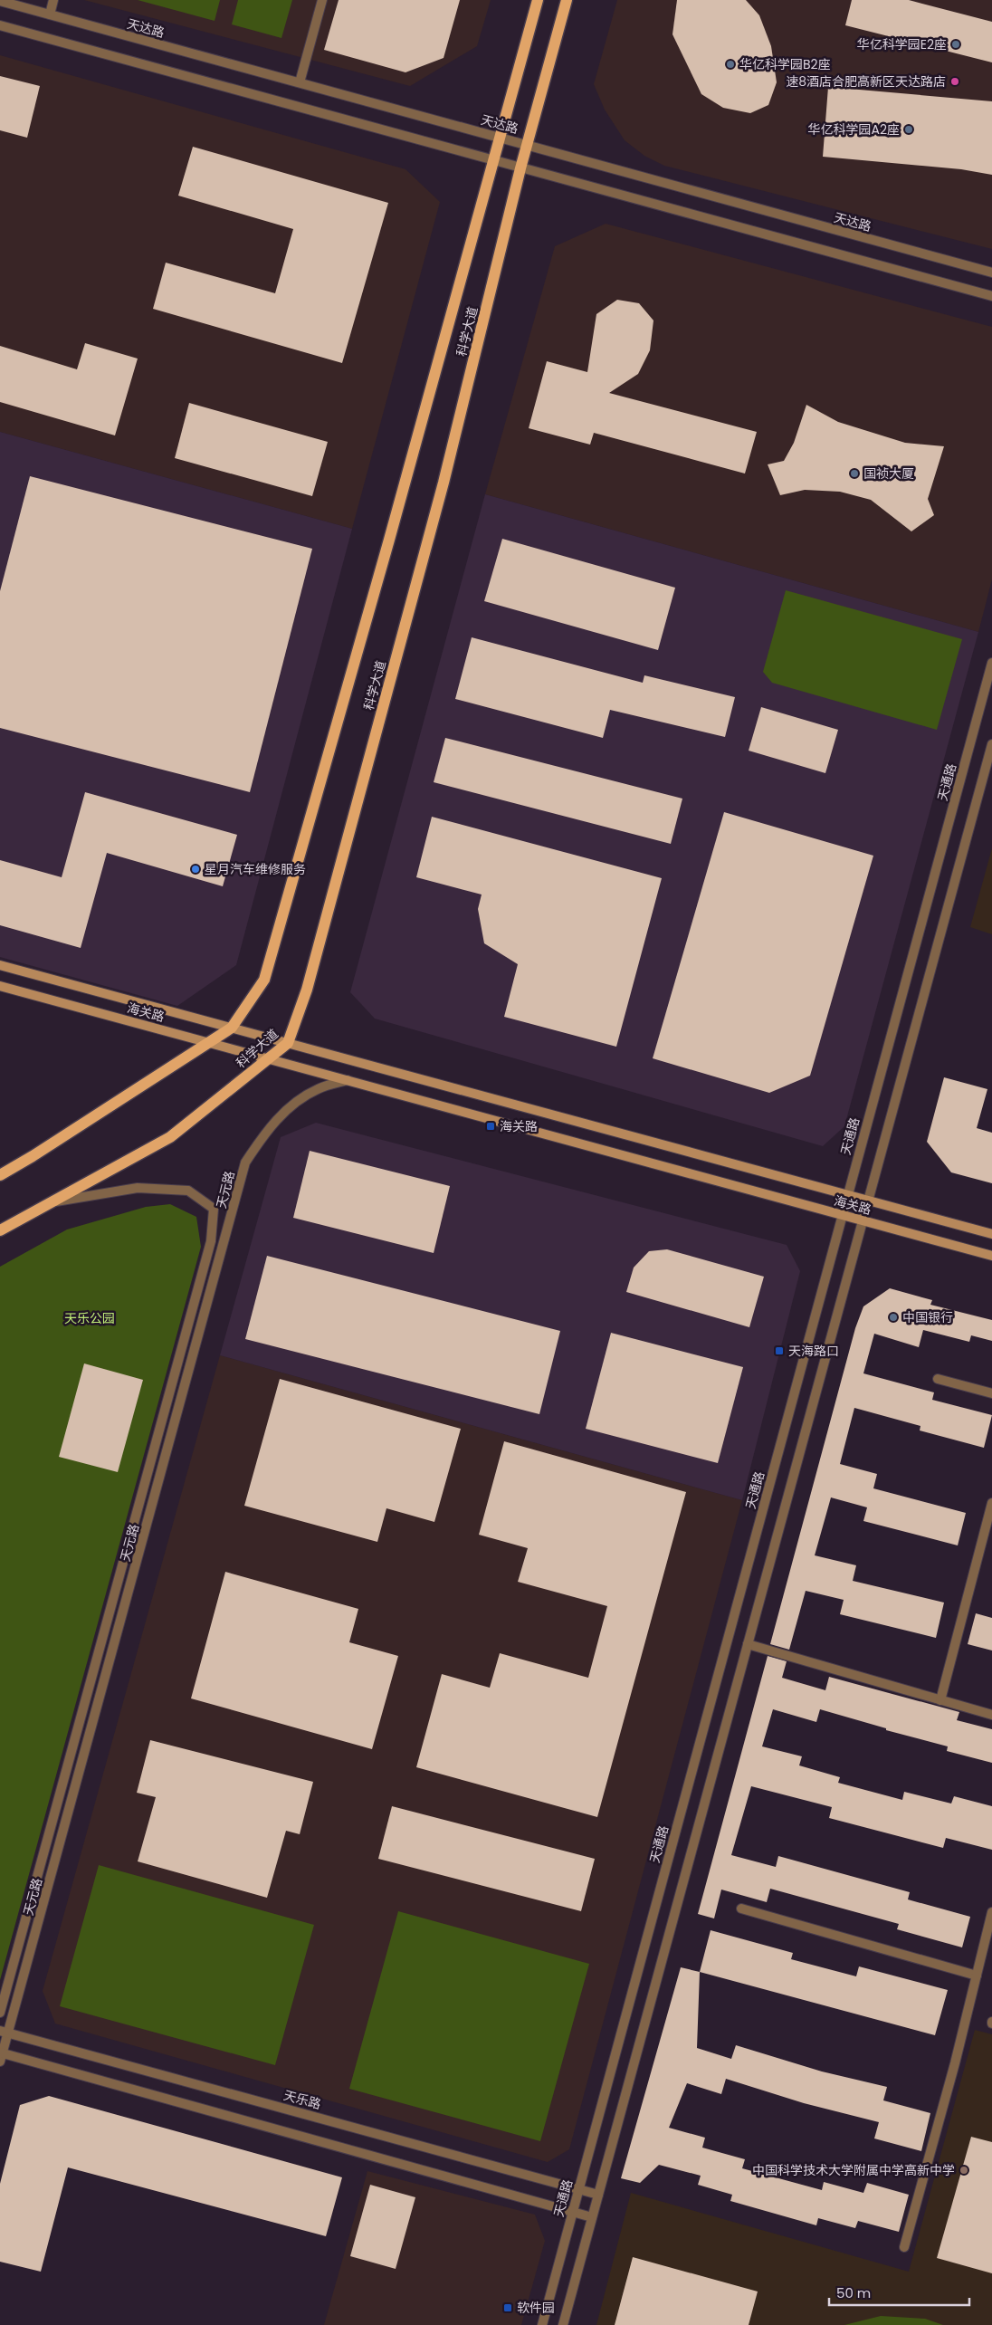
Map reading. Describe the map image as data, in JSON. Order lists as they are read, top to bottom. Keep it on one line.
{"streets":{"main road":["科学大道","海关路"],"street":["天达路","天通路","天元路","天乐路"]},"crossings":[["天达路","科学大道"],["科学大道","海关路"],["科学大道","天元路"],["天通路","海关路"],["天通路","天乐路"],["海关路","天元路"],["天元路","天乐路"]],"parks":["天乐公园"],"places":{"other":["华亿科学园E2座","华亿科学园B2座","速8酒店合肥高新区天达路店","华亿科学园A2座","国祯大厦","星月汽车维修服务","中国银行","中国科学技术大学附属中学高新中学"],"transit":["海关路","天海路口","软件园"]},"scale_bar":"50 m"}
